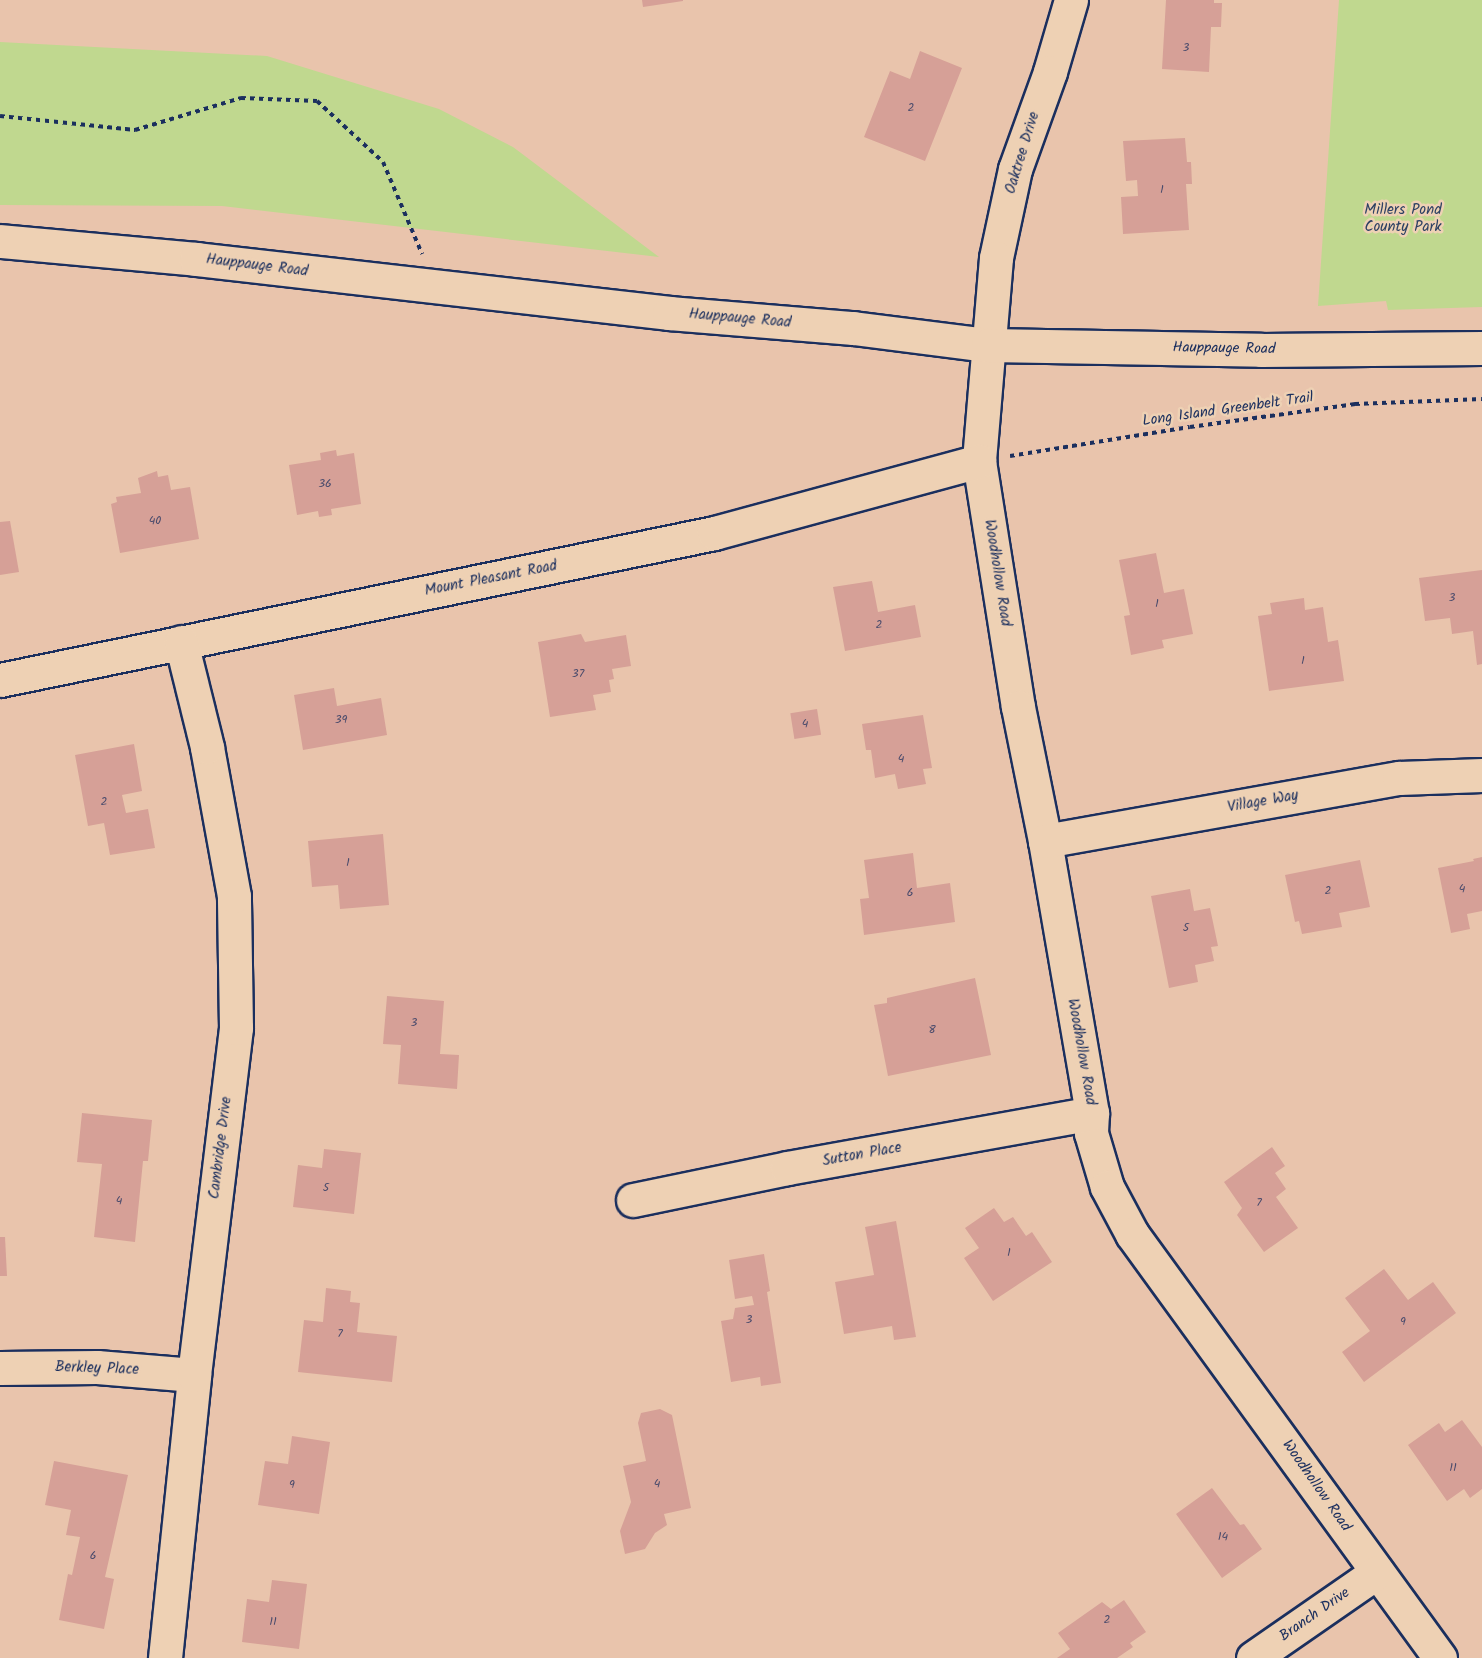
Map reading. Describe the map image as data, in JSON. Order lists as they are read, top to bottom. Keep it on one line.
{"streets":{"street":["Oaktree Drive","Hauppauge Road","Woodhollow Road","Mount Pleasant Road","Village Way","Cambridge Drive","Sutton Place","Berkley Place","Branch Drive"],"path":["Long Island Greenbelt Trail"]},"crossings":[["Oaktree Drive","Hauppauge Road"],["Oaktree Drive","Woodhollow Road"],["Hauppauge Road","Woodhollow Road"],["Long Island Greenbelt Trail","Woodhollow Road"],["Long Island Greenbelt Trail","Mount Pleasant Road"],["Woodhollow Road","Mount Pleasant Road"],["Woodhollow Road","Village Way"],["Woodhollow Road","Sutton Place"],["Woodhollow Road","Branch Drive"],["Mount Pleasant Road","Cambridge Drive"],["Cambridge Drive","Berkley Place"]],"parks":["Millers Pond County Park"],"house_numbers":["3","2","1","36","40","3","1","2","1","37","39","4","4","2","1","4","2","6","5","3","8","5","4","7","1","3","9","7","11","4","9","14","6","2","11"]}
